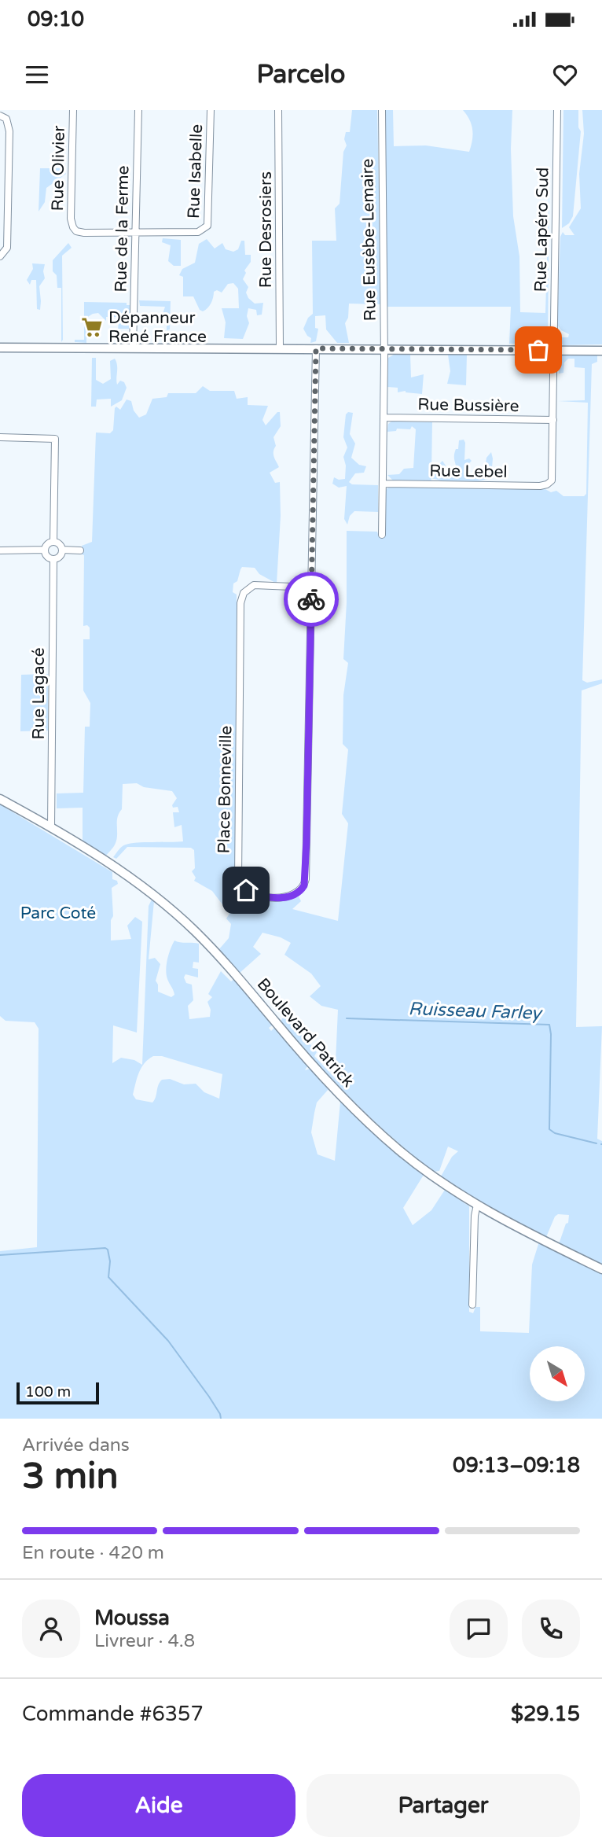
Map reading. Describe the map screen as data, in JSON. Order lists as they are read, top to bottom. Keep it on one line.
{"streets":{"street":["Rue Olivier","Rue Isabelle","Rue de la Ferme","Rue Desrosiers","Rue Lapéro Sud","Rue Eusèbe-Lemaire","Rue Bussière","Rue Lebel","Rue Lagacé","Place Bonneville","Boulevard Patrick"]},"crossings":[["Rue Olivier","Rue Isabelle"],["Rue Olivier","Rue de la Ferme"],["Rue Isabelle","Rue de la Ferme"],["Rue Lapéro Sud","Rue Bussière"],["Rue Lapéro Sud","Rue Lebel"],["Rue Eusèbe-Lemaire","Rue Bussière"],["Rue Eusèbe-Lemaire","Rue Lebel"],["Rue Lagacé","Boulevard Patrick"]],"water":["Ruisseau Farley"],"parks":["Parc Coté"],"places":{"supermarket":["Dépanneur René France"]},"scale_bar":"100 m","north":"bottom right","page":{"status":"09:10","header":"Parcelo","scale":"100 m","heading":["3 min","Arrivée dans","09:13–09:18"],"panel":["Moussa","Livreur · 4.8","Commande #6357","$29.15"],"bar":"En route · 420 m","buttons":["Aide","Partager"]}}
